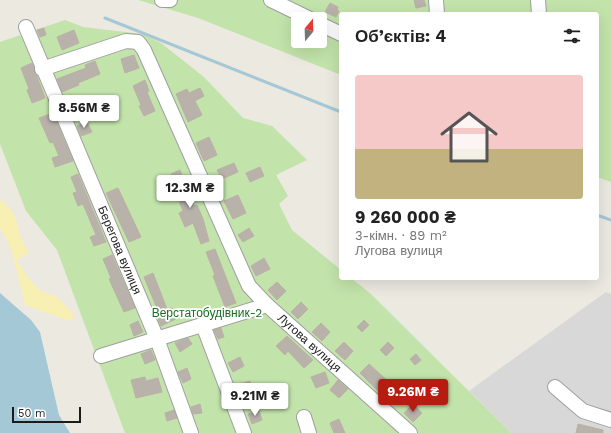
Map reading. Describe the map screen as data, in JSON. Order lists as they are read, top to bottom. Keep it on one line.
{"streets":{"street":["Берегова вулиця","Лугова вулиця"]},"crossings":[["Берегова вулиця","Лугова вулиця"]],"parks":["Верстатобудівник-2"],"scale_bar":"50 m","north":"top","page":{"heading":"Об’єктів: 4","list":[{"name":"9 260 000 ₴","note":"3-кімн. · 89 m² · Лугова вулиця"}],"price":["8.56M ₴","12.3M ₴","9.26M ₴","9.21M ₴"],"scale":"50 m"}}
